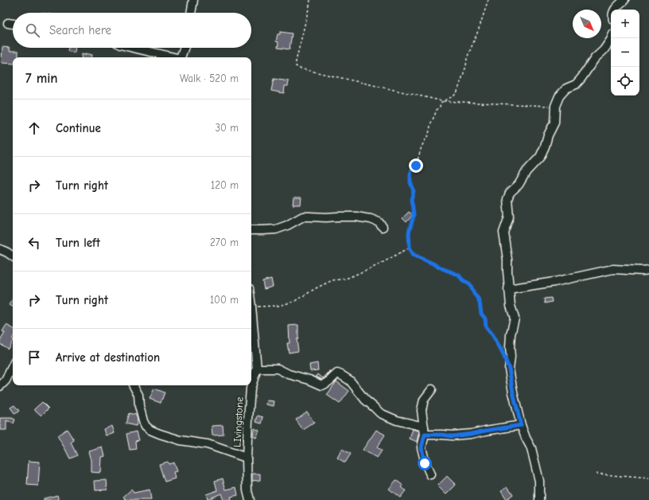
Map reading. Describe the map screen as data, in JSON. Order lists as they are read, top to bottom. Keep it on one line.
{"streets":{"street":["LIvingstone"]},"north":"bottom right","page":{"map_buttons":["+","−"],"search":"Search here","heading":["7 min","Walk · 520 m"],"list":[["Continue","30 m"],["Turn right","120 m"],["Turn left","270 m"],["Turn right","100 m"],"Arrive at destination"]}}
